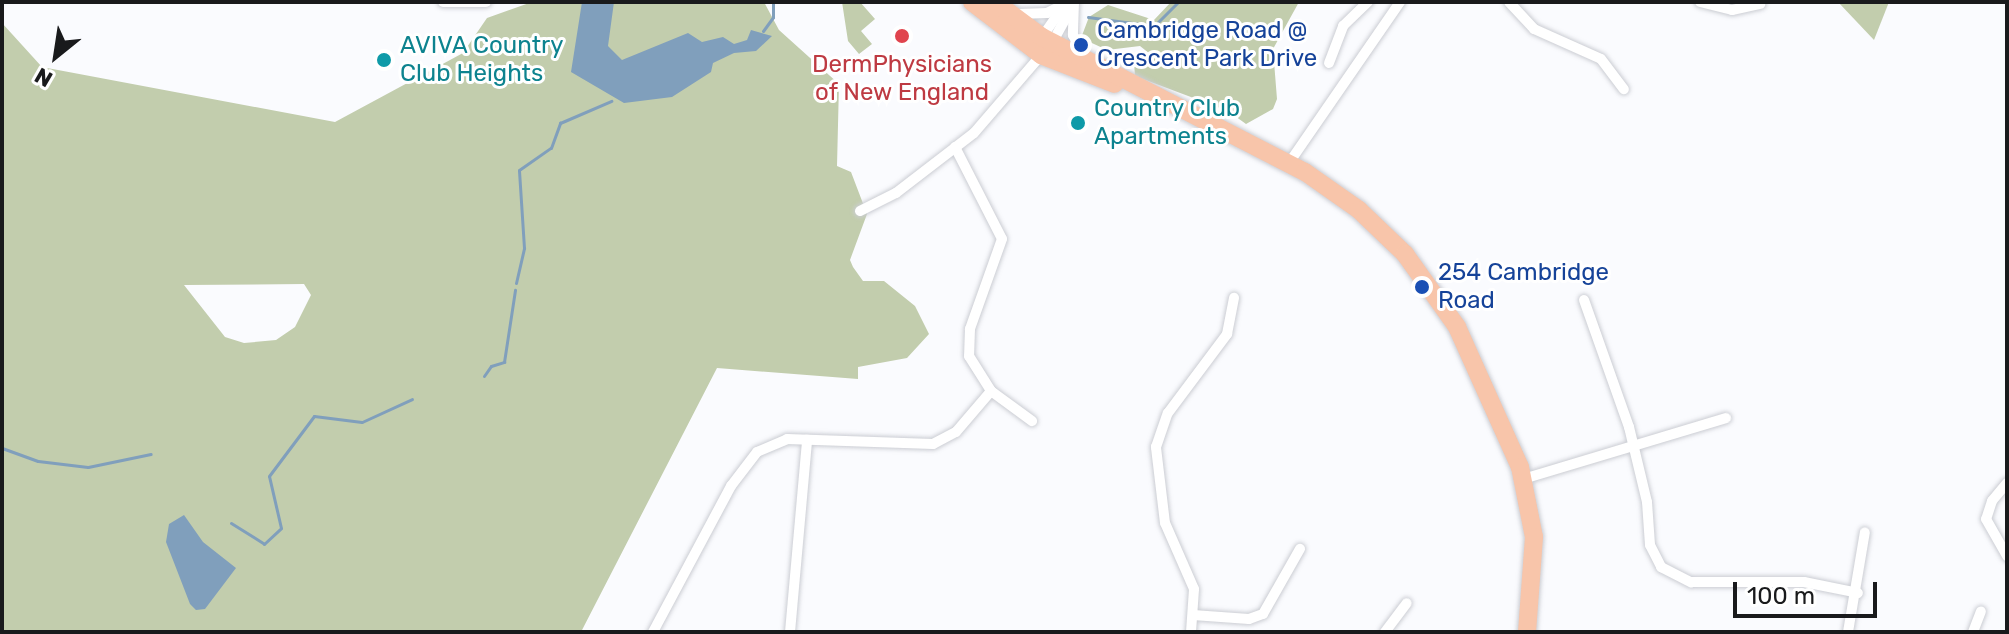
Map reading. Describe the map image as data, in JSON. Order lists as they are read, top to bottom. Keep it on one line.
{"places":["DermPhysicians of New England","Cambridge Road @ Crescent Park Drive","AVIVA Country Club Heights","Country Club Apartments","254 Cambridge Road"],"scale_bar":"100 m","north":"bottom left"}
